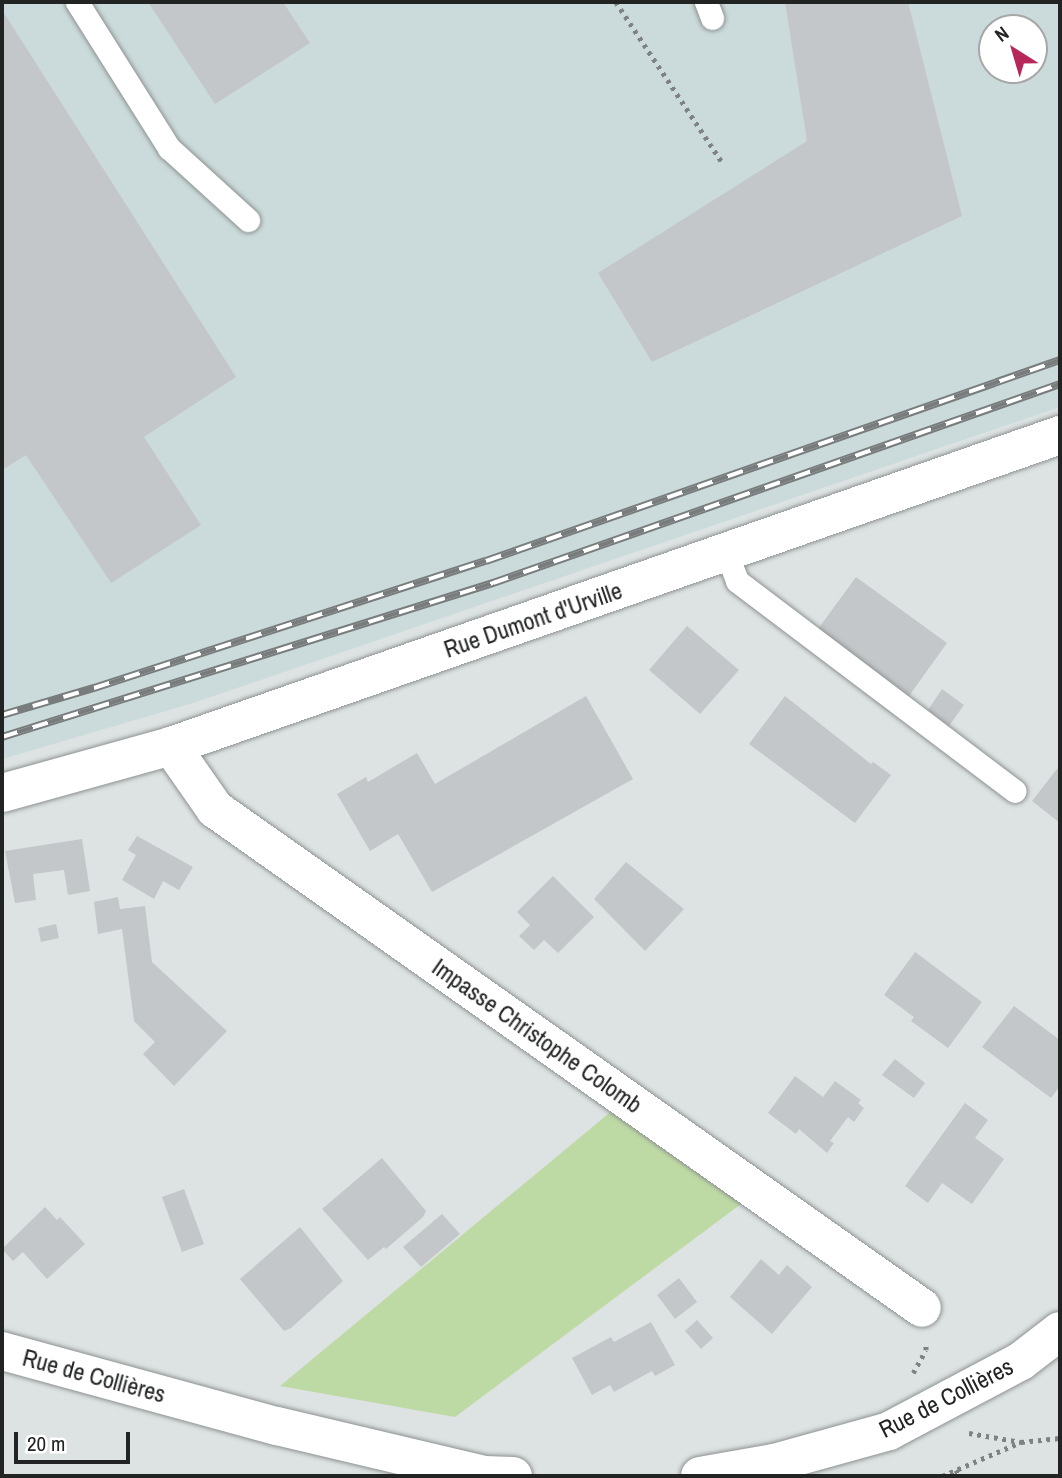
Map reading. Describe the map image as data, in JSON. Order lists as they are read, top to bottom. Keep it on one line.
{"streets":{"street":["Rue Dumont d'Urville","Impasse Christophe Colomb","Rue de Collières"]},"crossings":[["Rue Dumont d'Urville","Impasse Christophe Colomb"]],"scale_bar":"20 m","north":"top left"}
